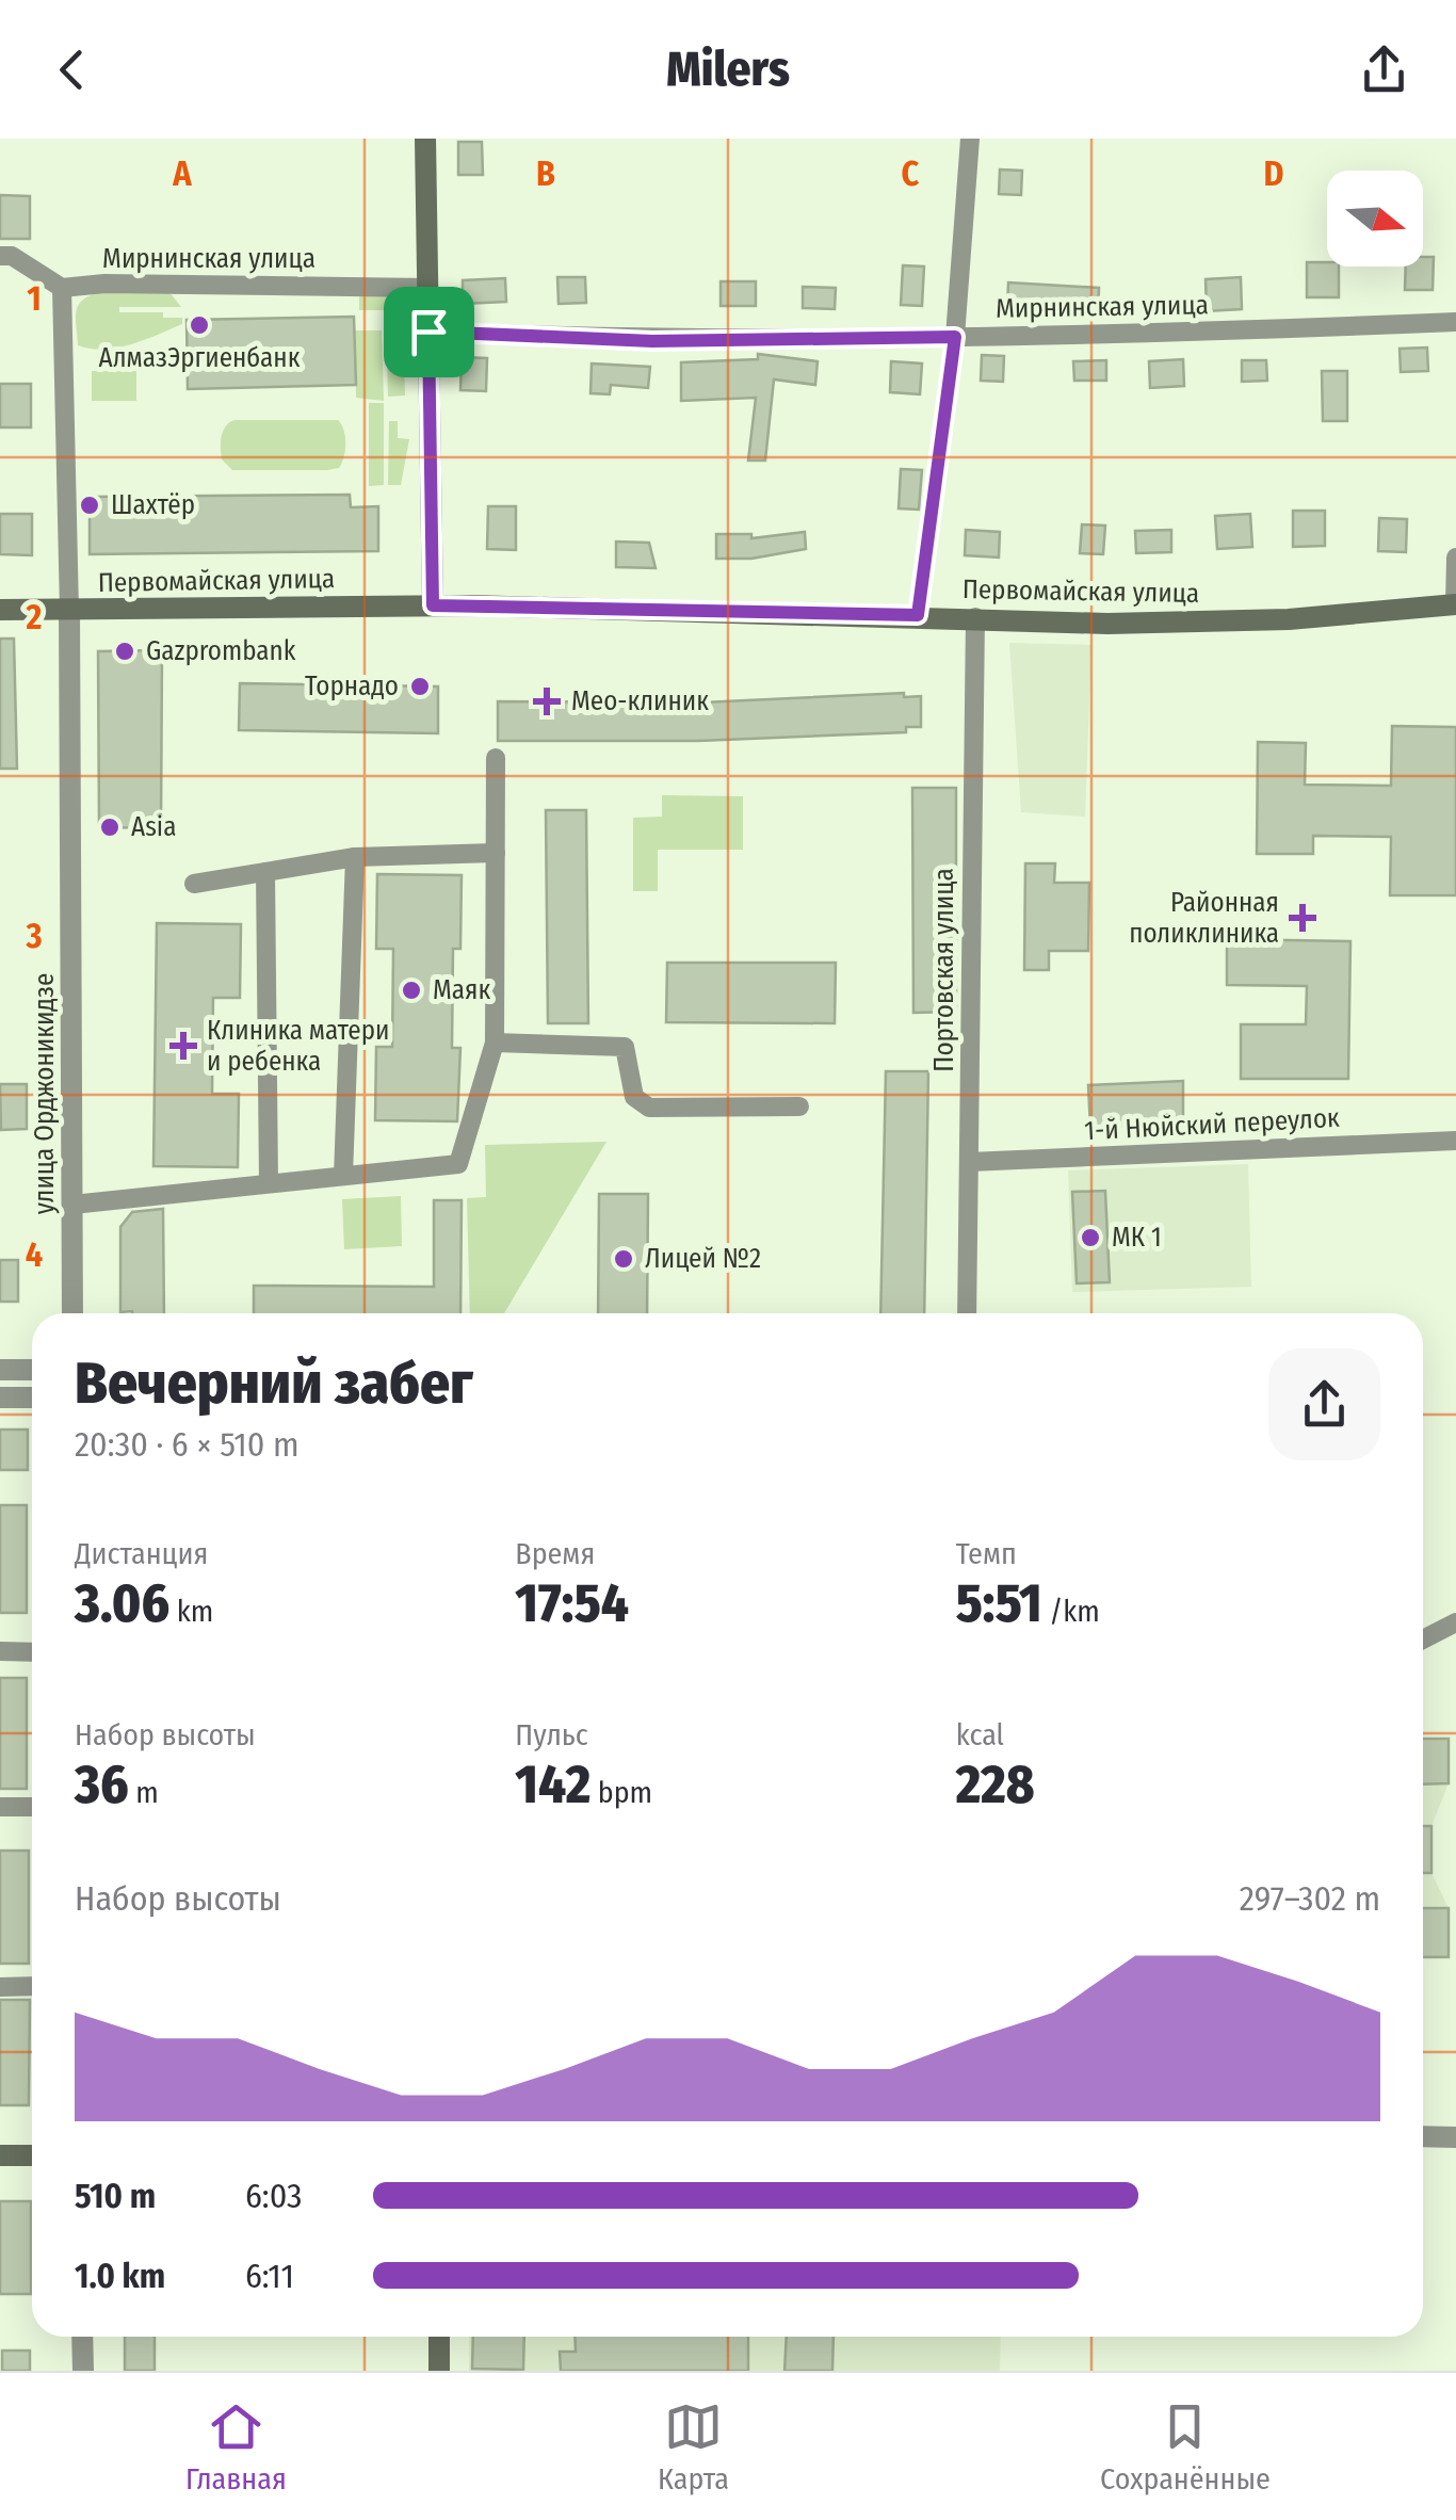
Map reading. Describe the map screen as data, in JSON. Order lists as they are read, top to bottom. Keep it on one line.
{"streets":{"main road":["Первомайская улица"],"street":["Мирнинская улица","Портовская улица","улица Орджоникидзе","1-й Нюйский переулок"]},"crossings":[["Мирнинская улица","улица Орджоникидзе"],["Первомайская улица","Портовская улица"],["Первомайская улица","улица Орджоникидзе"],["Портовская улица","1-й Нюйский переулок"]],"places":{"other":["АлмазЭргиенбанк","Шахтёр","Gazprombank","Торнадо","Asia","Маяк","МК 1","Лицей №2"],"health":["Мео-клиник","Районная поликлиника","Клиника матери и ребенка"]},"north":"right","page":{"header":"Milers","heading":["Вечерний забег","20:30 · 6 × 510 m"],"stats":[["Дистанция","3.06 km"],["Время","17:54"],["Темп","5:51 /km"],["Набор высоты","36 m"],["Пульс","142 bpm"],["kcal","228"]],"chart":["Набор высоты","297–302 m"],"list":[{"name":"510 m","note":"6:03"},{"name":"1.0 km","note":"6:11"}],"tabs":["Главная","Карта","Сохранённые"]},"grid":{"columns":["A","B","C","D"],"rows":["1","2","3","4"]}}
